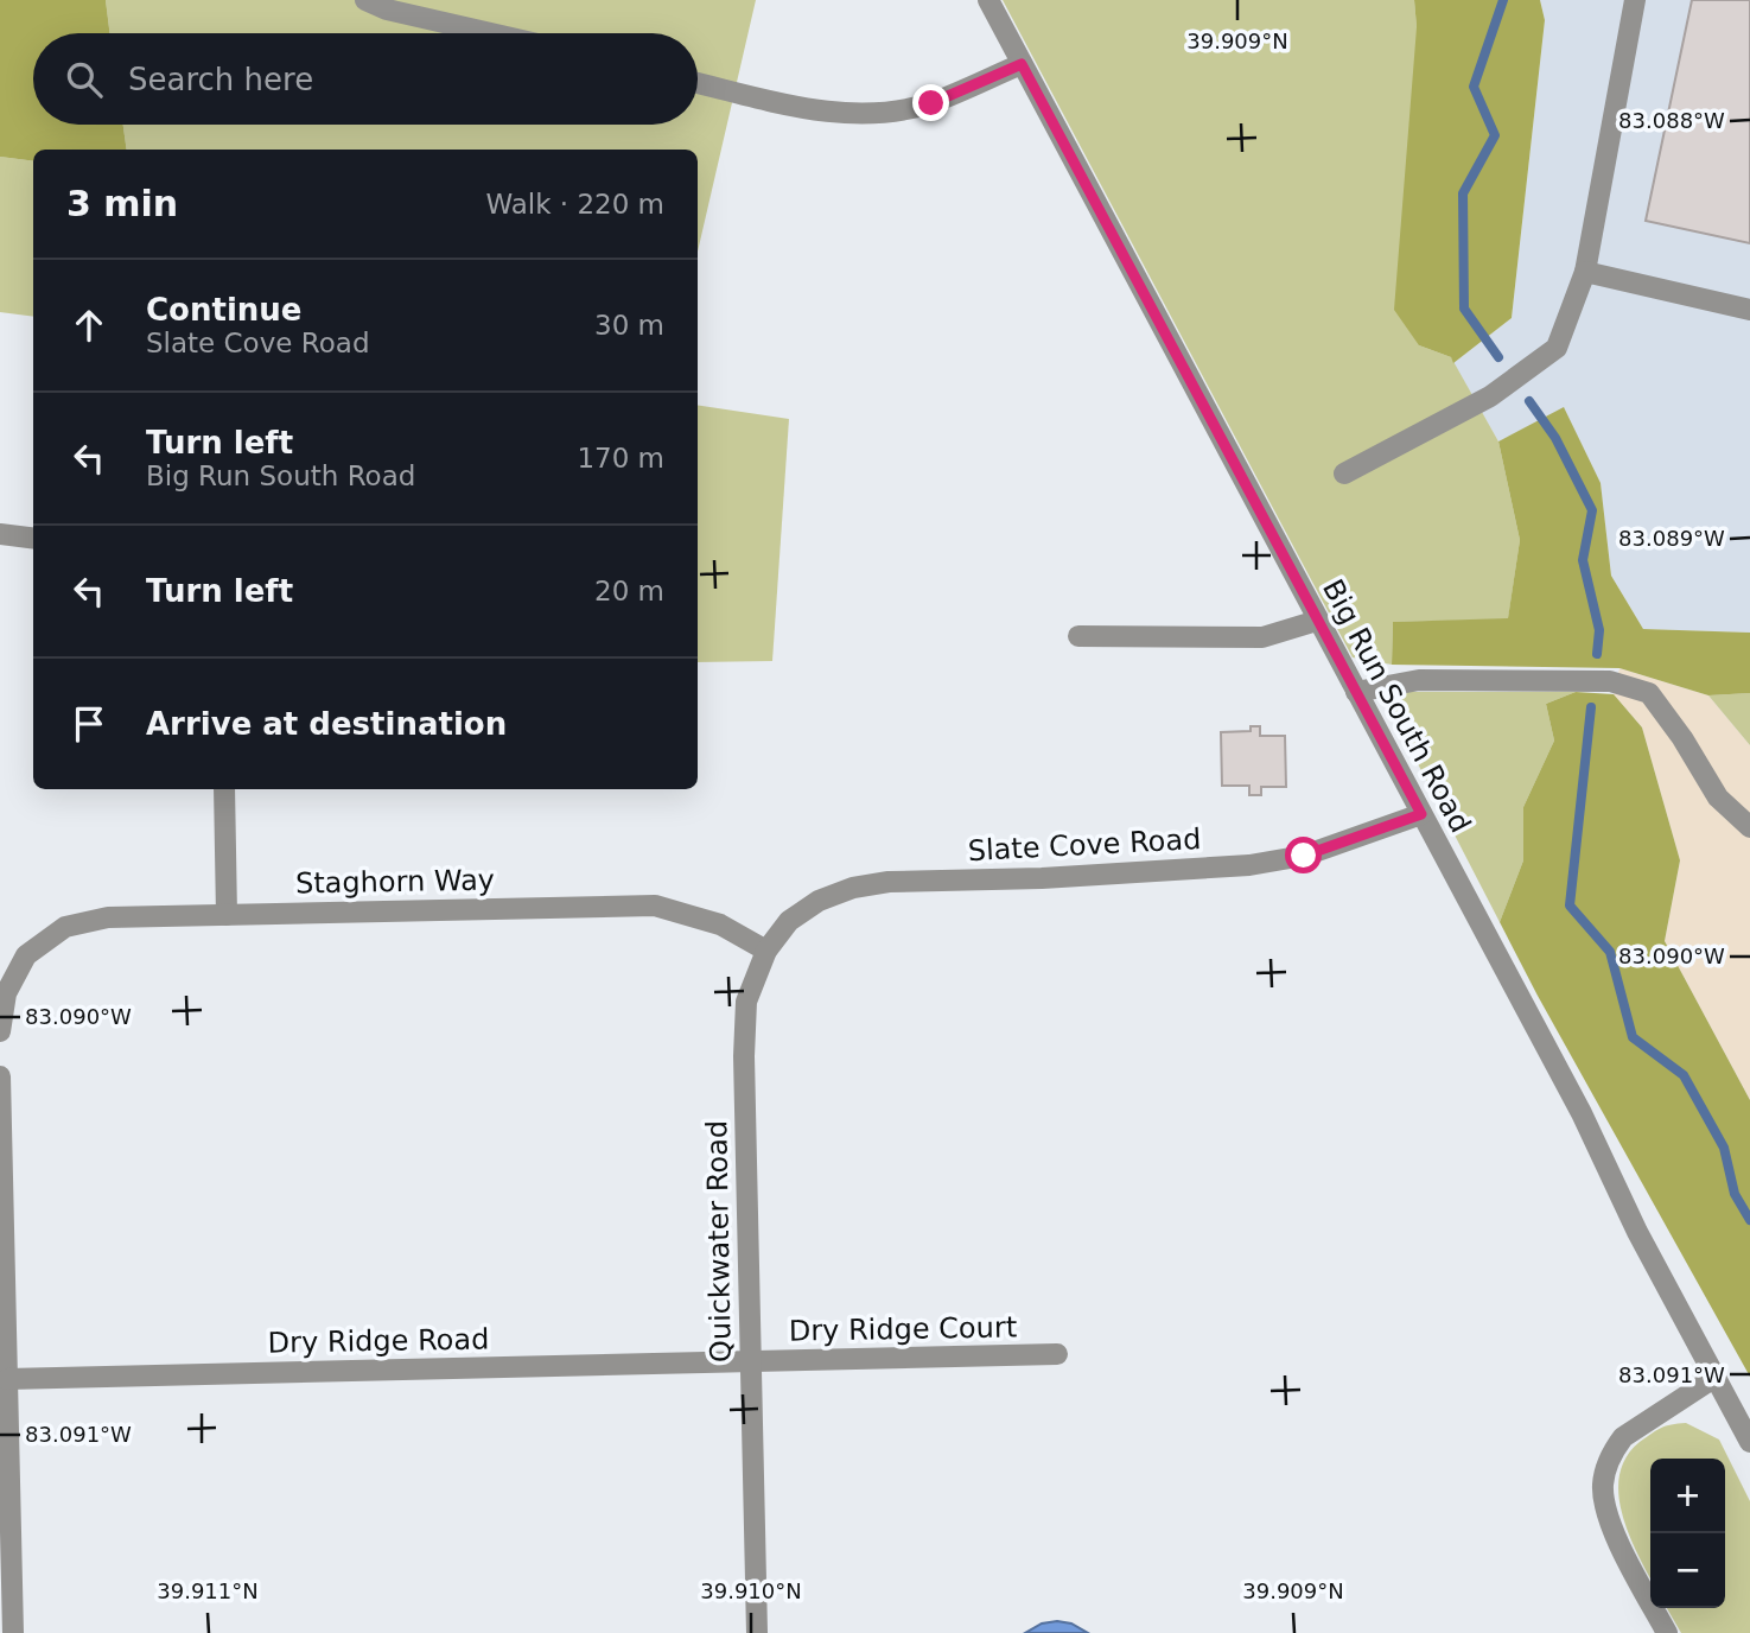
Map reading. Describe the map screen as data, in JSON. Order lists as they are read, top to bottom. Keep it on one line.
{"streets":{"street":["Big Run South Road","Slate Cove Road","Staghorn Way","Quickwater Road","Dry Ridge Court","Dry Ridge Road"]},"crossings":[["Big Run South Road","Slate Cove Road"],["Slate Cove Road","Staghorn Way"],["Slate Cove Road","Quickwater Road"],["Staghorn Way","Quickwater Road"],["Quickwater Road","Dry Ridge Court"],["Quickwater Road","Dry Ridge Road"],["Dry Ridge Court","Dry Ridge Road"]],"page":{"search":"Search here","heading":["3 min","Walk · 220 m"],"list":[["Continue","Slate Cove Road","30 m"],["Turn left","Big Run South Road","170 m"],["Turn left","20 m"],"Arrive at destination"],"map_buttons":["+","−"]},"coordinates":["39.909°N","83.088°W","83.089°W","83.090°W","83.091°W","39.911°N","39.910°N"]}
